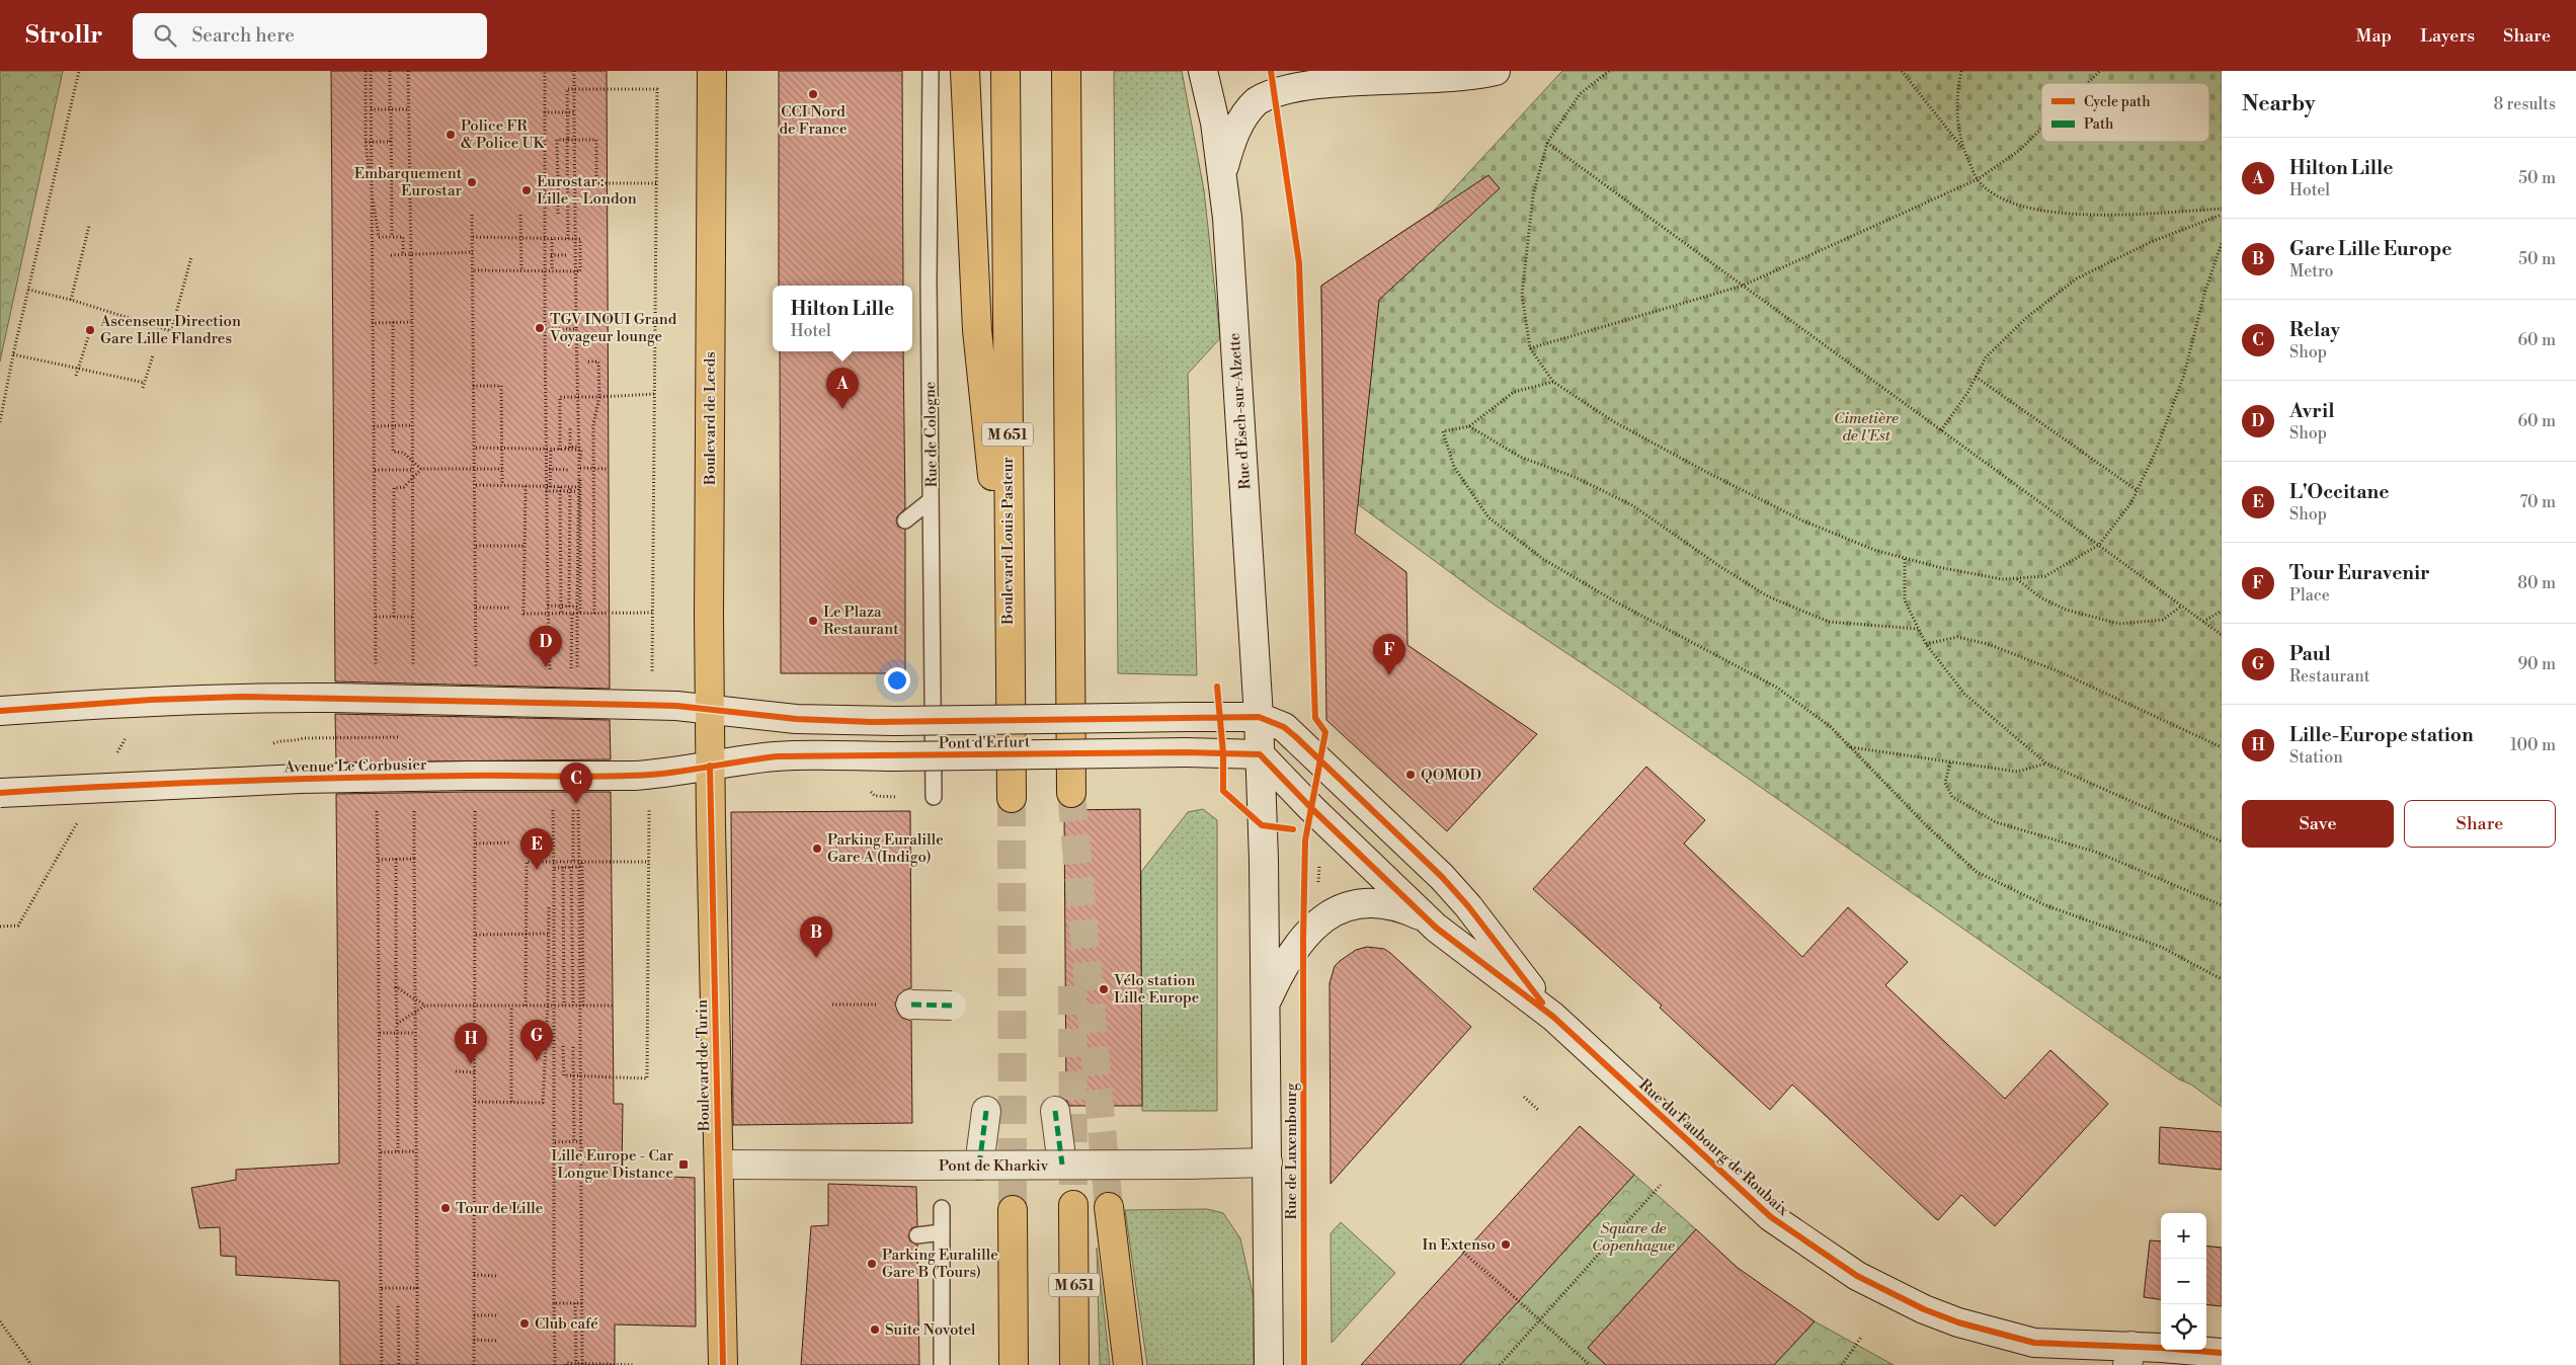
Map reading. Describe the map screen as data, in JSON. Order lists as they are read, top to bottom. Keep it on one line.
{"streets":{"main road":["Boulevard de Leeds","M 651","Boulevard Louis Pasteur","Boulevard de Turin"],"street":["Rue d'Esch-sur-Alzette","Pont d'Erfurt","Avenue Le Corbusier","Rue du Faubourg de Roubaix","Rue de Luxembourg","Pont de Kharkiv"],"lane":["Rue de Cologne"]},"crossings":[["Rue d'Esch-sur-Alzette","Pont d'Erfurt"],["Rue d'Esch-sur-Alzette","Rue du Faubourg de Roubaix"],["Rue d'Esch-sur-Alzette","Rue de Luxembourg"],["Boulevard de Leeds","Pont d'Erfurt"],["Boulevard de Leeds","Avenue Le Corbusier"],["Boulevard de Leeds","Boulevard de Turin"],["Pont d'Erfurt","Avenue Le Corbusier"],["Pont d'Erfurt","Boulevard de Turin"],["Pont d'Erfurt","Rue du Faubourg de Roubaix"],["Pont d'Erfurt","Rue de Luxembourg"],["Avenue Le Corbusier","Boulevard de Turin"],["Boulevard de Turin","Pont de Kharkiv"],["Rue du Faubourg de Roubaix","Rue de Luxembourg"],["Rue de Luxembourg","Pont de Kharkiv"]],"parks":["Cimetière de l'Est","Square de Copenhague"],"places":{"other":["CCI Nord de France","Police FR & Police UK","Embarquement Eurostar","Eurostar : Lille – London","TGV INOUI Grand Voyageur lounge","Ascenseur Direction Gare Lille Flandres","Le Plaza Restaurant","QOMOD","Parking Euralille Gare A (Indigo)","Vélo station Lille Europe","Tour de Lille","In Extenso","Parking Euralille Gare B (Tours)","Club café","Suite Novotel"],"transit":["Lille Europe - Car Longue Distance"]},"legend":["Cycle path","Path"],"page":{"header":"Strollr","search":"Search here","nav":["Map","Layers","Share"],"heading":["Nearby","8 results"],"list":[{"mark":"A","name":"Hilton Lille","note":"Hotel","value":"50 m"},{"mark":"B","name":"Gare Lille Europe","note":"Metro","value":"50 m"},{"mark":"C","name":"Relay","note":"Shop","value":"60 m"},{"mark":"D","name":"Avril","note":"Shop","value":"60 m"},{"mark":"E","name":"L'Occitane","note":"Shop","value":"70 m"},{"mark":"F","name":"Tour Euravenir","note":"Place","value":"80 m"},{"mark":"G","name":"Paul","note":"Restaurant","value":"90 m"},{"mark":"H","name":"Lille-Europe station","note":"Station","value":"100 m"}],"popup":["Hilton Lille","Hotel"],"pins":["A","D","F","C","E","B","G","H"],"buttons":["Save","Share"],"map_buttons":["+","−"]}}
